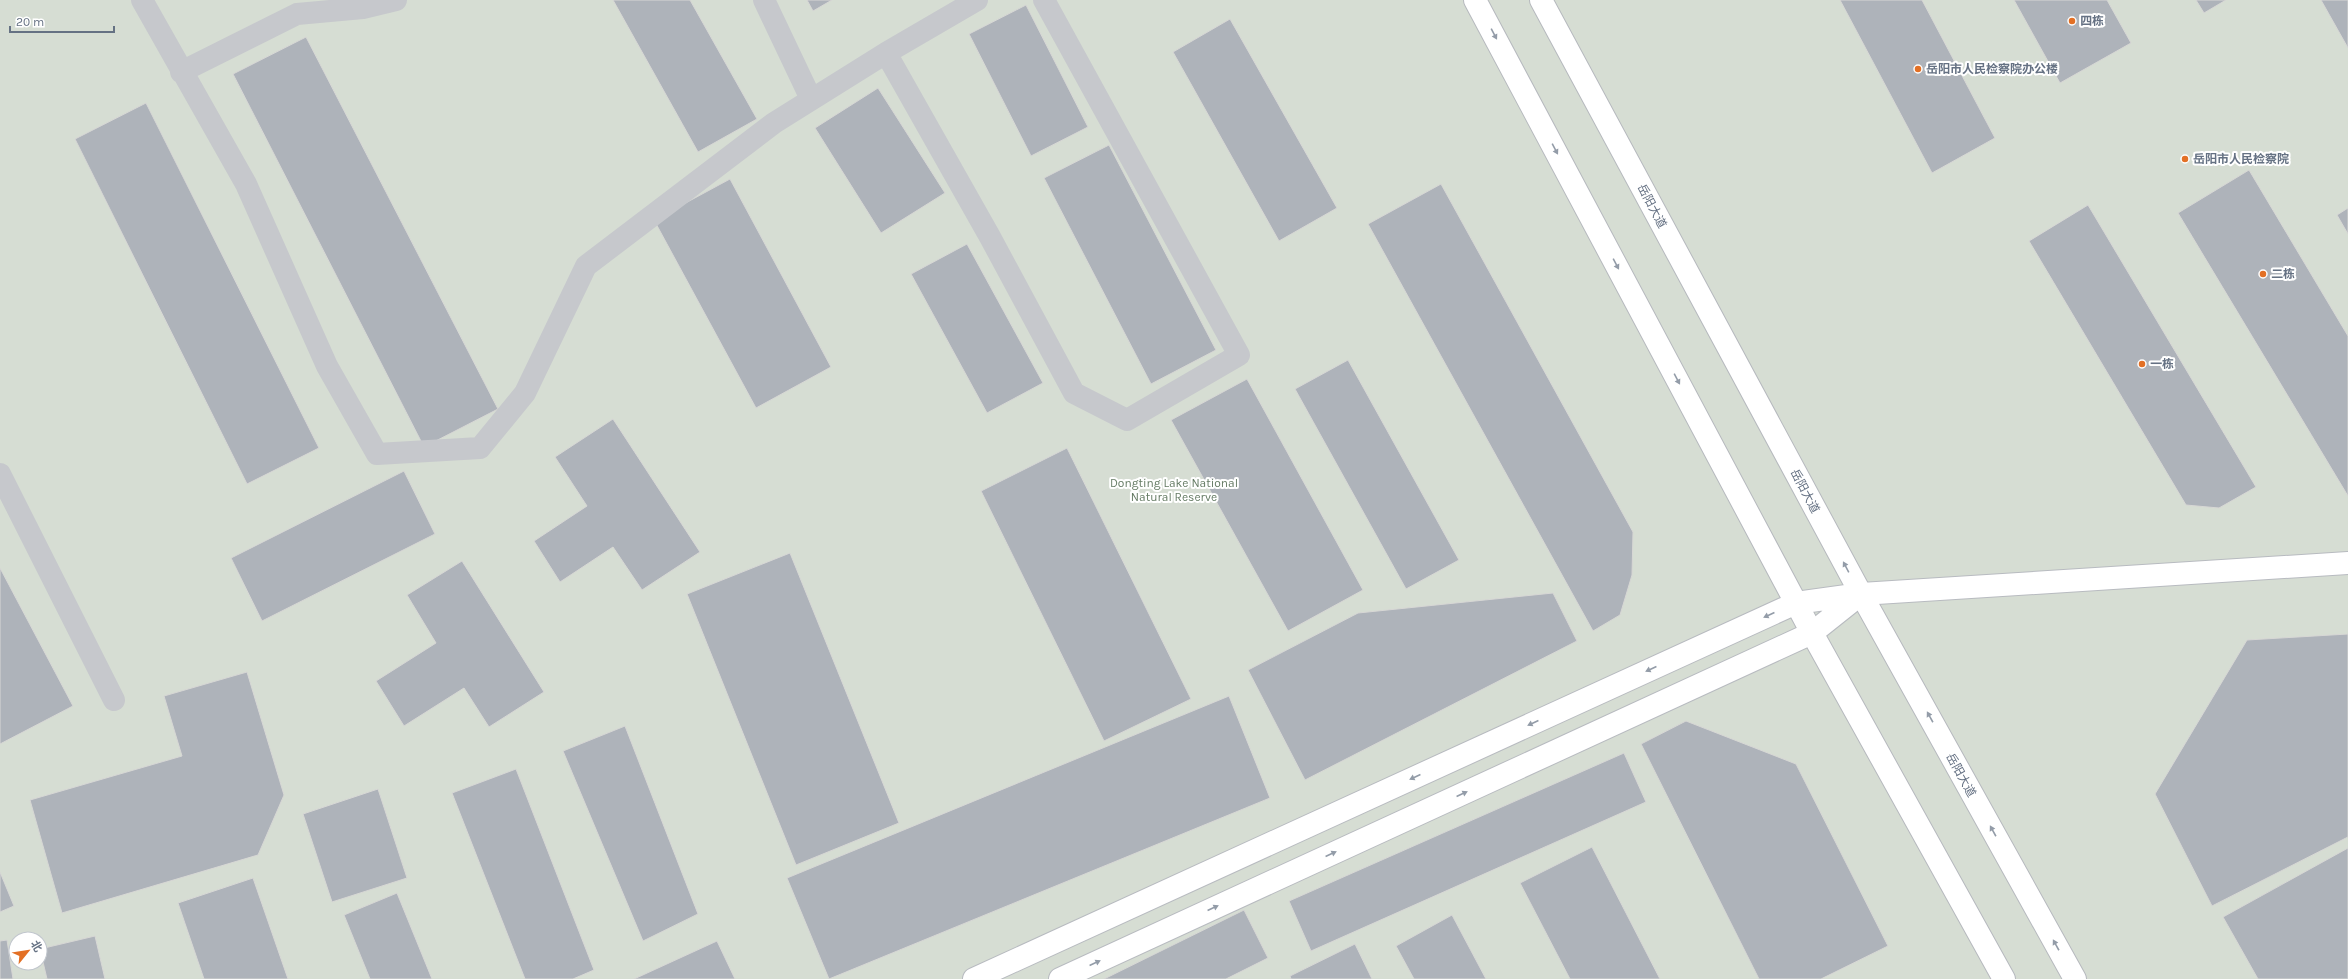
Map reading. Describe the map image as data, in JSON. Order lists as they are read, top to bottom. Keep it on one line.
{"streets":{"main road":["岳阳大道"]},"parks":["Dongting Lake National Natural Reserve"],"places":["四栋","岳阳市人民检察院办公楼","岳阳市人民检察院","二栋","一栋"],"scale_bar":"20 m","north":"top right"}
